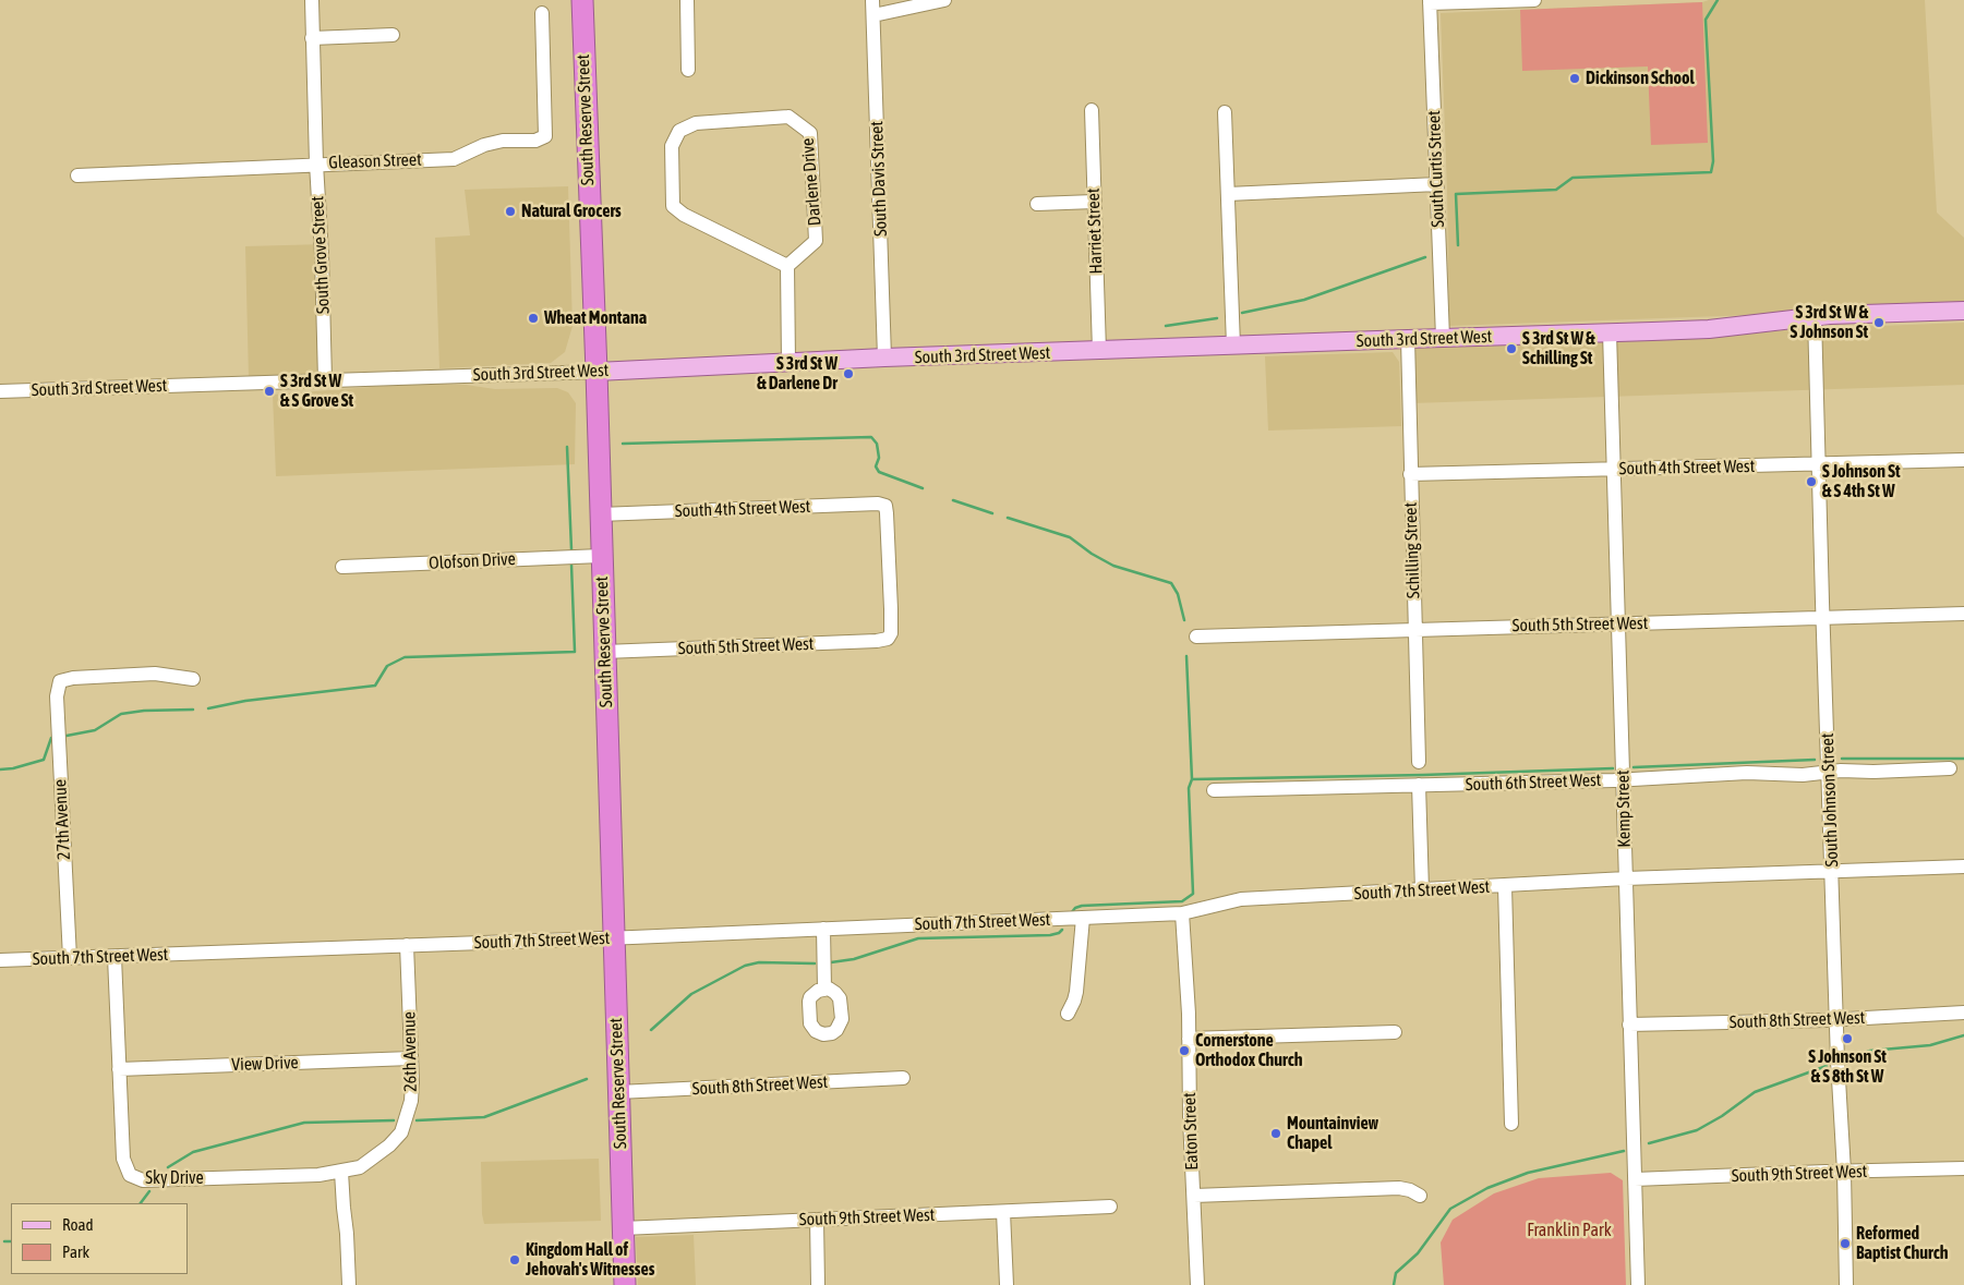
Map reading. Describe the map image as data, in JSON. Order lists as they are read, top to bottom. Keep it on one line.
{"streets":{"highway":["South Reserve Street"],"main road":["South 3rd Street West"],"street":["Gleason Street","South Curtis Street","South Davis Street","Darlene Drive","Harriet Street","South Grove Street","South 4th Street West","Schilling Street","Olofson Drive","South 5th Street West","South 6th Street West","South Johnson Street","Kemp Street","27th Avenue","South 7th Street West","South 8th Street West","26th Avenue","View Drive","Eaton Street","South 9th Street West","Sky Drive"]},"crossings":[["South Reserve Street","South 3rd Street West"],["South Reserve Street","South 4th Street West"],["South Reserve Street","Olofson Drive"],["South Reserve Street","South 5th Street West"],["South Reserve Street","South 7th Street West"],["South Reserve Street","South 8th Street West"],["South Reserve Street","South 9th Street West"],["Gleason Street","South Grove Street"],["South Curtis Street","South 3rd Street West"],["South Davis Street","South 3rd Street West"],["Harriet Street","South 3rd Street West"],["South Grove Street","South 3rd Street West"],["South 3rd Street West","Schilling Street"],["South 3rd Street West","South Johnson Street"],["South 3rd Street West","Kemp Street"],["South 4th Street West","Schilling Street"],["South 4th Street West","South 5th Street West"],["South 4th Street West","South Johnson Street"],["South 4th Street West","Kemp Street"],["Schilling Street","South 5th Street West"],["South 5th Street West","South Johnson Street"],["South 5th Street West","Kemp Street"],["South 6th Street West","South Johnson Street"],["South 6th Street West","Kemp Street"],["South Johnson Street","South 7th Street West"],["South Johnson Street","South 8th Street West"],["South Johnson Street","South 9th Street West"],["Kemp Street","South 7th Street West"],["Kemp Street","South 8th Street West"],["Kemp Street","South 9th Street West"],["27th Avenue","South 7th Street West"],["South 7th Street West","26th Avenue"],["South 7th Street West","Eaton Street"],["South 7th Street West","Sky Drive"],["26th Avenue","View Drive"],["26th Avenue","Sky Drive"],["View Drive","Sky Drive"]],"parks":["Franklin Park"],"places":["Dickinson School","Natural Grocers","Wheat Montana","S 3rd St W & S Johnson St","S 3rd St W & Schilling St","S 3rd St W & Darlene Dr","S 3rd St W & S Grove St","S Johnson St & S 4th St W","S Johnson St & S 8th St W","Cornerstone Orthodox Church","Mountainview Chapel","Reformed Baptist Church","Kingdom Hall of Jehovah's Witnesses"],"legend":["Road","Park"]}
